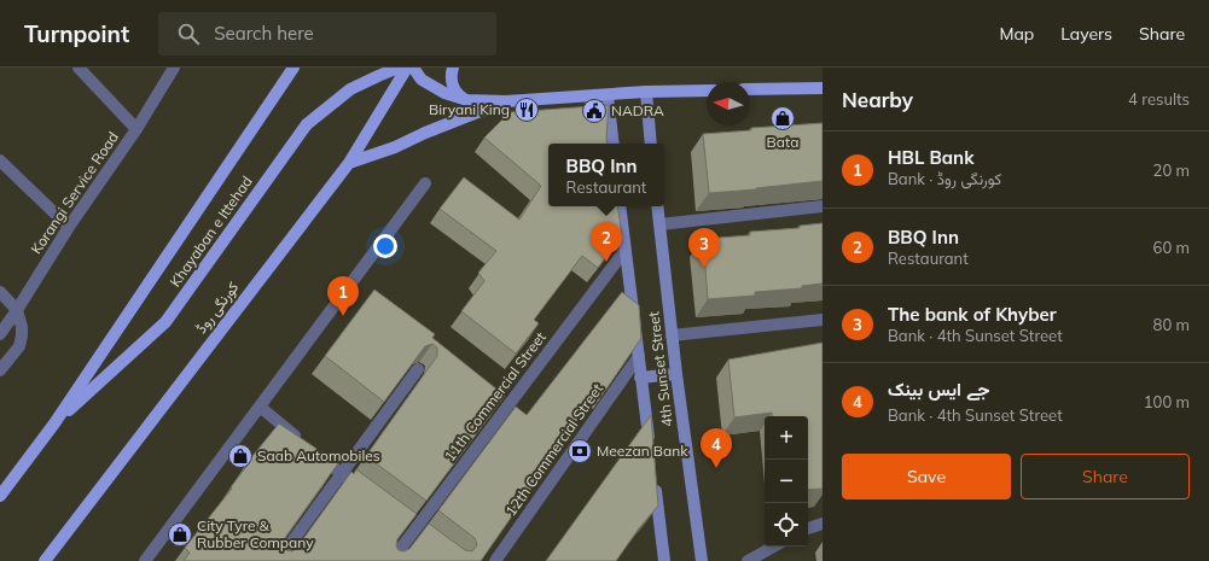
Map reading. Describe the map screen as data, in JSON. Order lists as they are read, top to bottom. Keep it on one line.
{"streets":{"main road":["Khayaban e Ittehad","کورنگی روڈ"],"street":["Korangi Service Road","4th Sunset Street","11th Commercial Street","12th Commercial Street"]},"crossings":[["4th Sunset Street","11th Commercial Street"],["4th Sunset Street","12th Commercial Street"]],"places":{"restaurant":["Biryani King"],"public building":["NADRA"],"shop":["Bata","Saab Automobiles","City Tyre & Rubber Company"],"bank":["Meezan Bank"]},"north":"left","page":{"header":"Turnpoint","search":"Search here","nav":["Map","Layers","Share"],"heading":["Nearby","4 results"],"list":[{"mark":"1","name":"HBL Bank","note":"Bank · کورنگی روڈ","value":"20 m"},{"mark":"2","name":"BBQ Inn","note":"Restaurant","value":"60 m"},{"mark":"3","name":"The bank of Khyber","note":"Bank · 4th Sunset Street","value":"80 m"},{"mark":"4","name":"جے ایس بینک","note":"Bank · 4th Sunset Street","value":"100 m"}],"popup":["BBQ Inn","Restaurant"],"pins":["2","3","1","4"],"map_buttons":["+","−"],"buttons":["Save","Share"]}}
